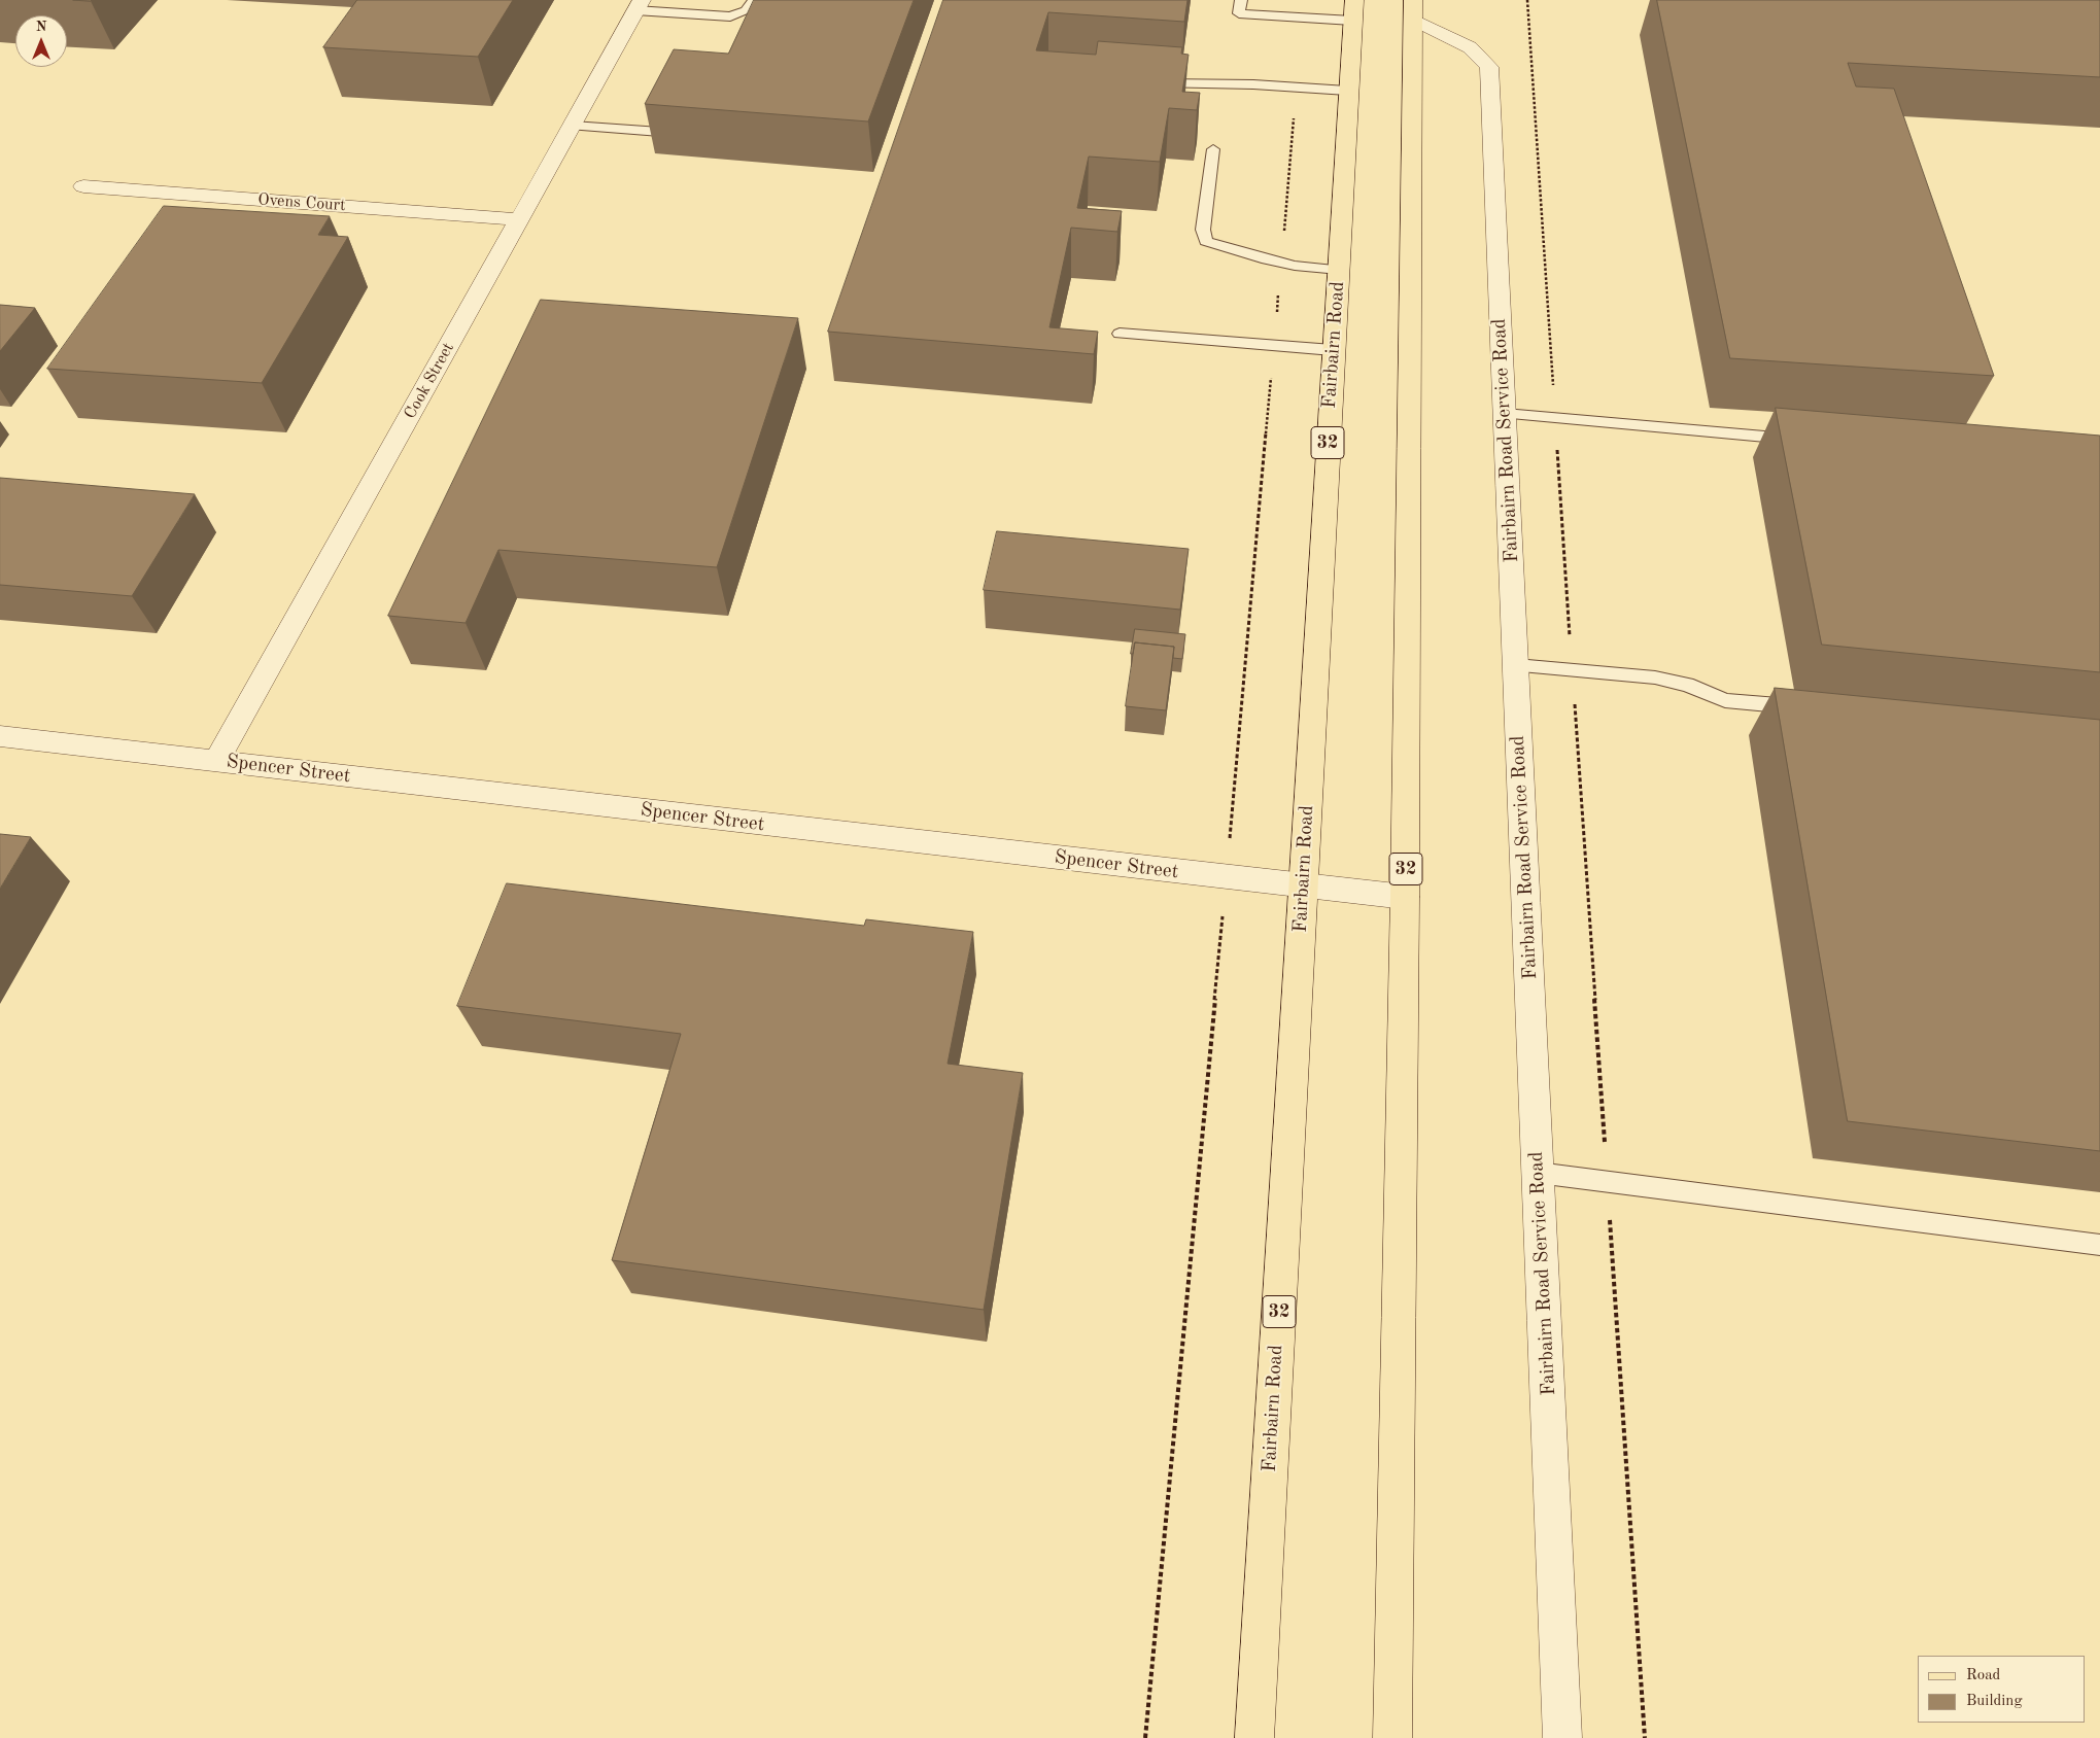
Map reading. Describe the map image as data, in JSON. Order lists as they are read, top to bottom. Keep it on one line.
{"streets":{"main road":["Fairbairn Road","32"],"street":["Ovens Court","Cook Street","Fairbairn Road Service Road","Spencer Street"]},"crossings":[["Ovens Court","Cook Street"],["Fairbairn Road","Spencer Street"],["Cook Street","Spencer Street"],["Fairbairn Road Service Road","32"],["32","Spencer Street"]],"legend":["Road","Building"],"north":"top"}
